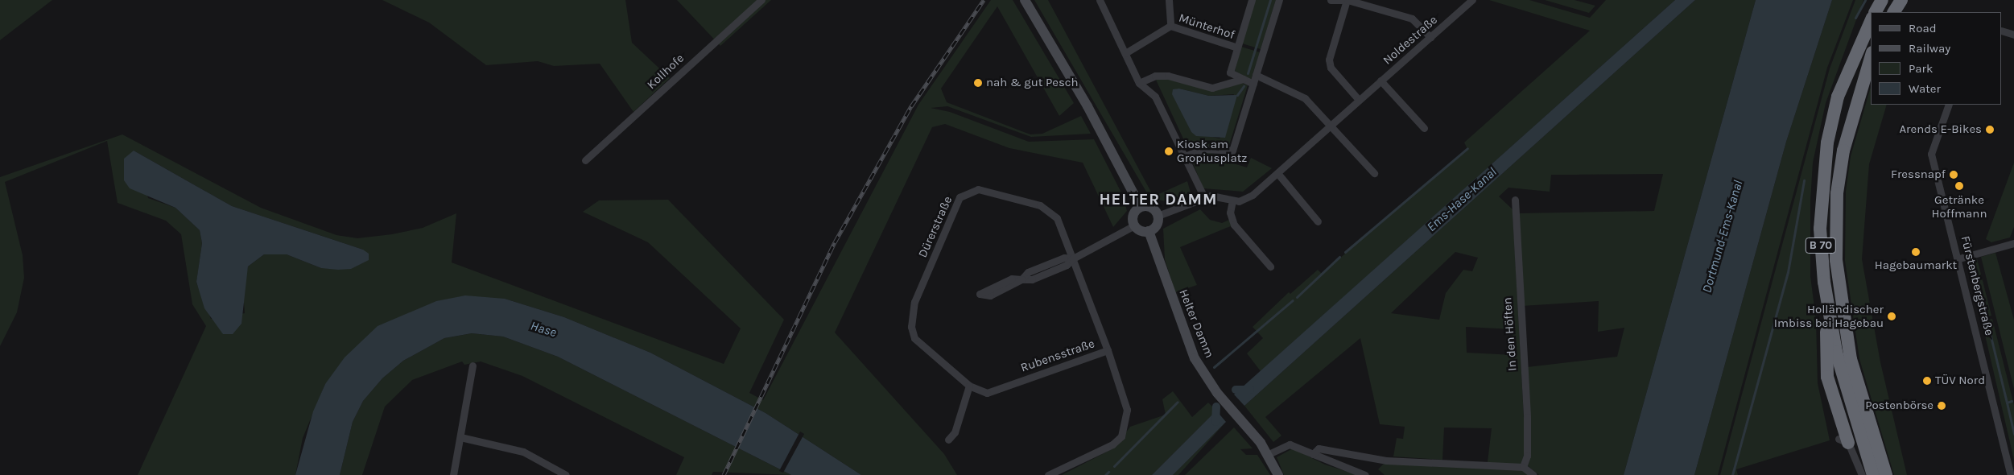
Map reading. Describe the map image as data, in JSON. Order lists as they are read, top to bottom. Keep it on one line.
{"streets":{"highway":["B 70"],"street":["Münterhof","Noldestraße","Kollhofe","Dürerstraße","Fürstenbergstraße","Helter Damm","In den Höften","Rubensstraße"]},"crossings":[["Dürerstraße","Rubensstraße"]],"districts":["HELTER DAMM"],"water":["Ems-Hase-Kanal","Dortmund-Ems-Kanal","Hase"],"places":["nah & gut Pesch","Arends E-Bikes","Kiosk am Gropiusplatz","Fressnapf","Getränke Hoffmann","Hagebaumarkt","Holländischer Imbiss bei Hagebau","TÜV Nord","Postenbörse"],"legend":["Road","Railway","Park","Water"]}
